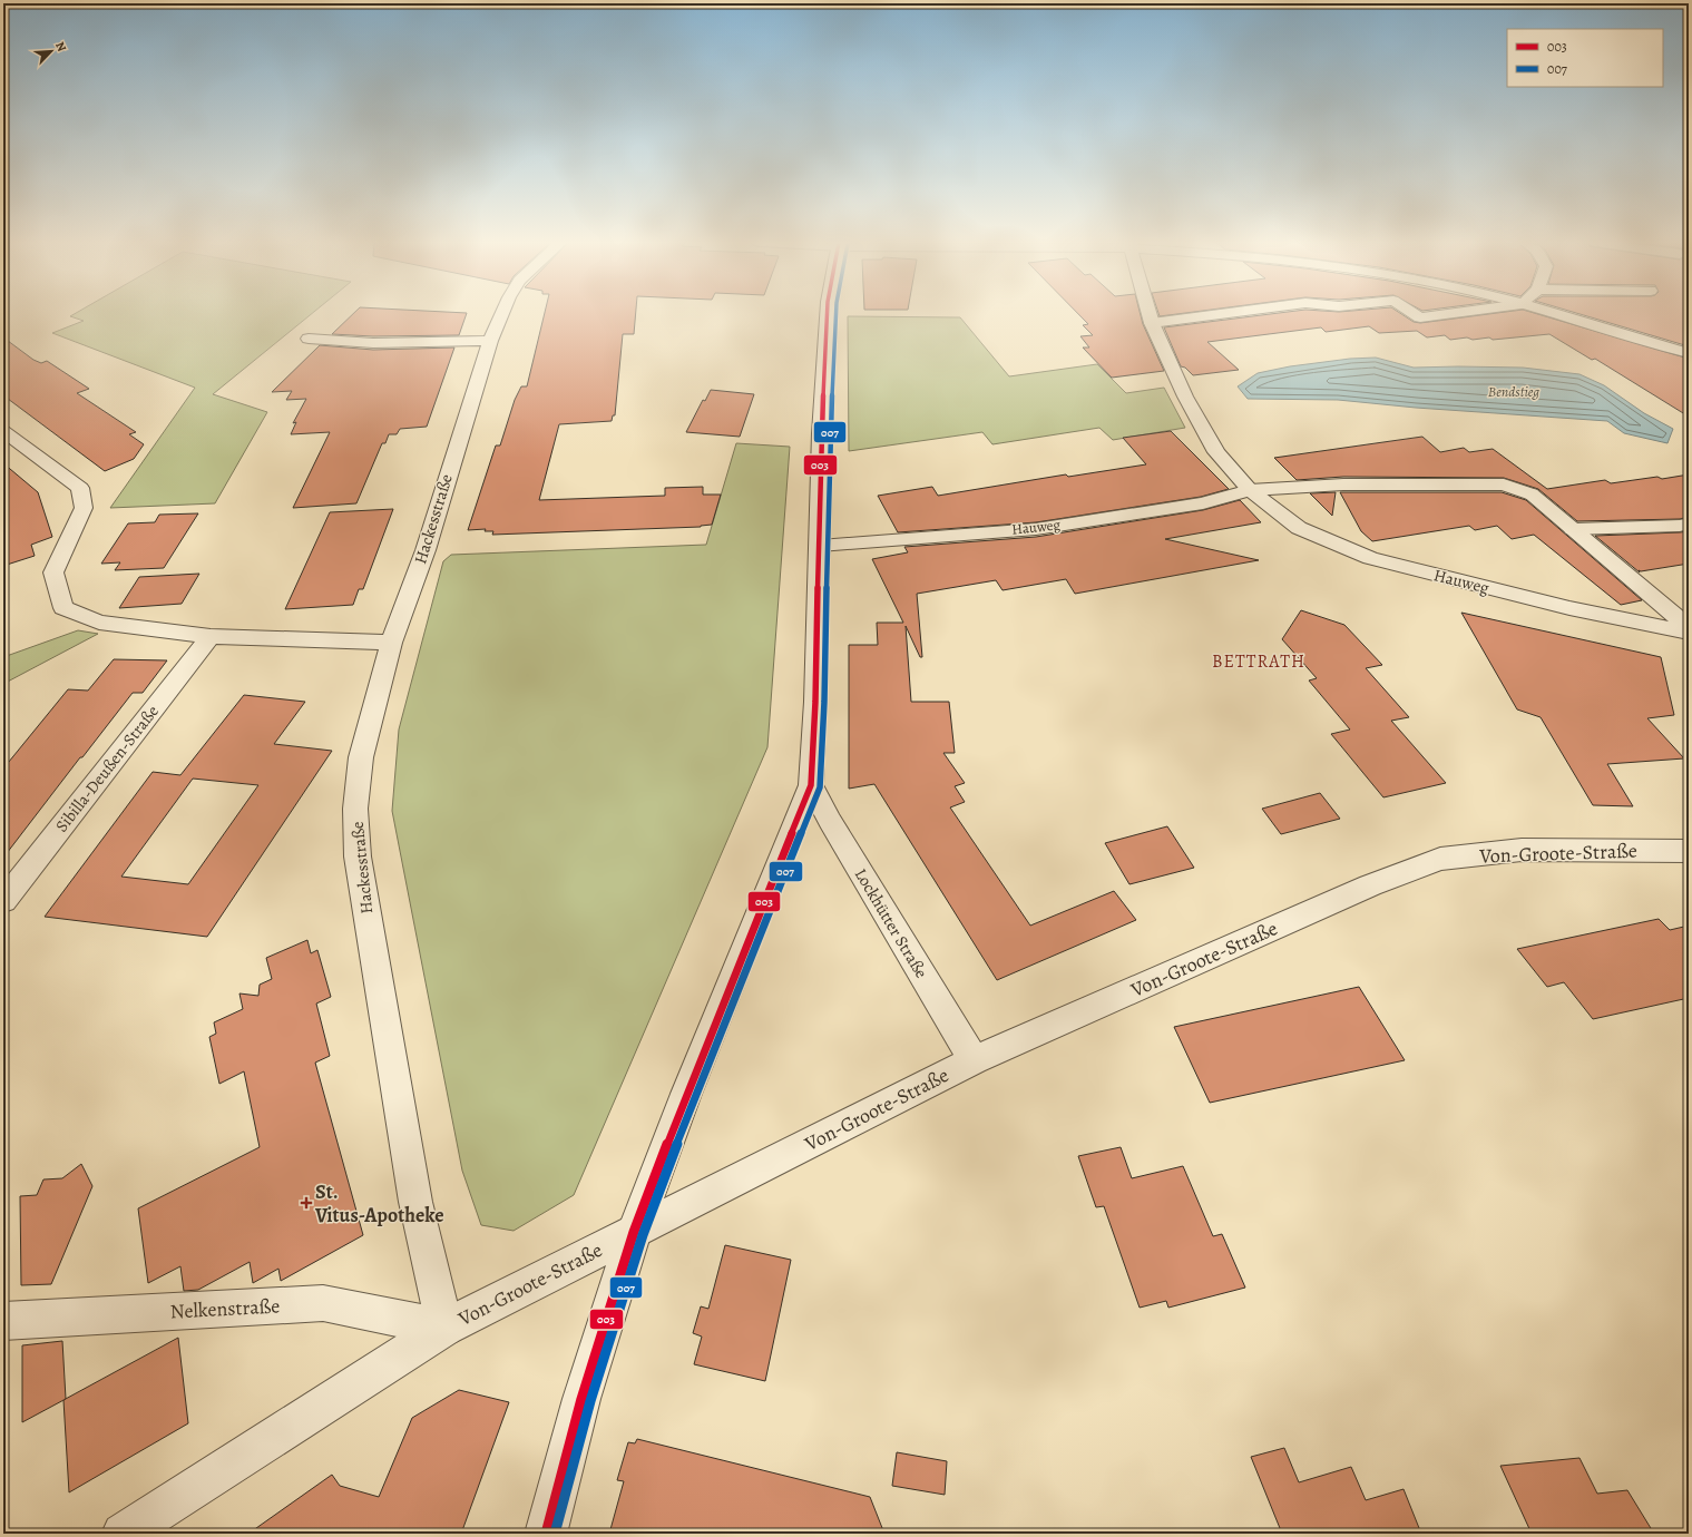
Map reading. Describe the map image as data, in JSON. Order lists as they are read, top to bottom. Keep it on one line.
{"streets":{"street":["Hackesstraße","Hauweg","Sibilla-Deußen-Straße","Von-Groote-Straße","Lockhütter Straße","Nelkenstraße"]},"crossings":[["Hackesstraße","Von-Groote-Straße"],["Hackesstraße","Nelkenstraße"],["Von-Groote-Straße","Lockhütter Straße"],["Von-Groote-Straße","Nelkenstraße"]],"districts":["BETTRATH"],"water":["Bendstieg"],"places":{"health":["St. Vitus-Apotheke"]},"lines":["transit line 003","transit line 007"],"legend":["003","007"],"north":"top right"}
